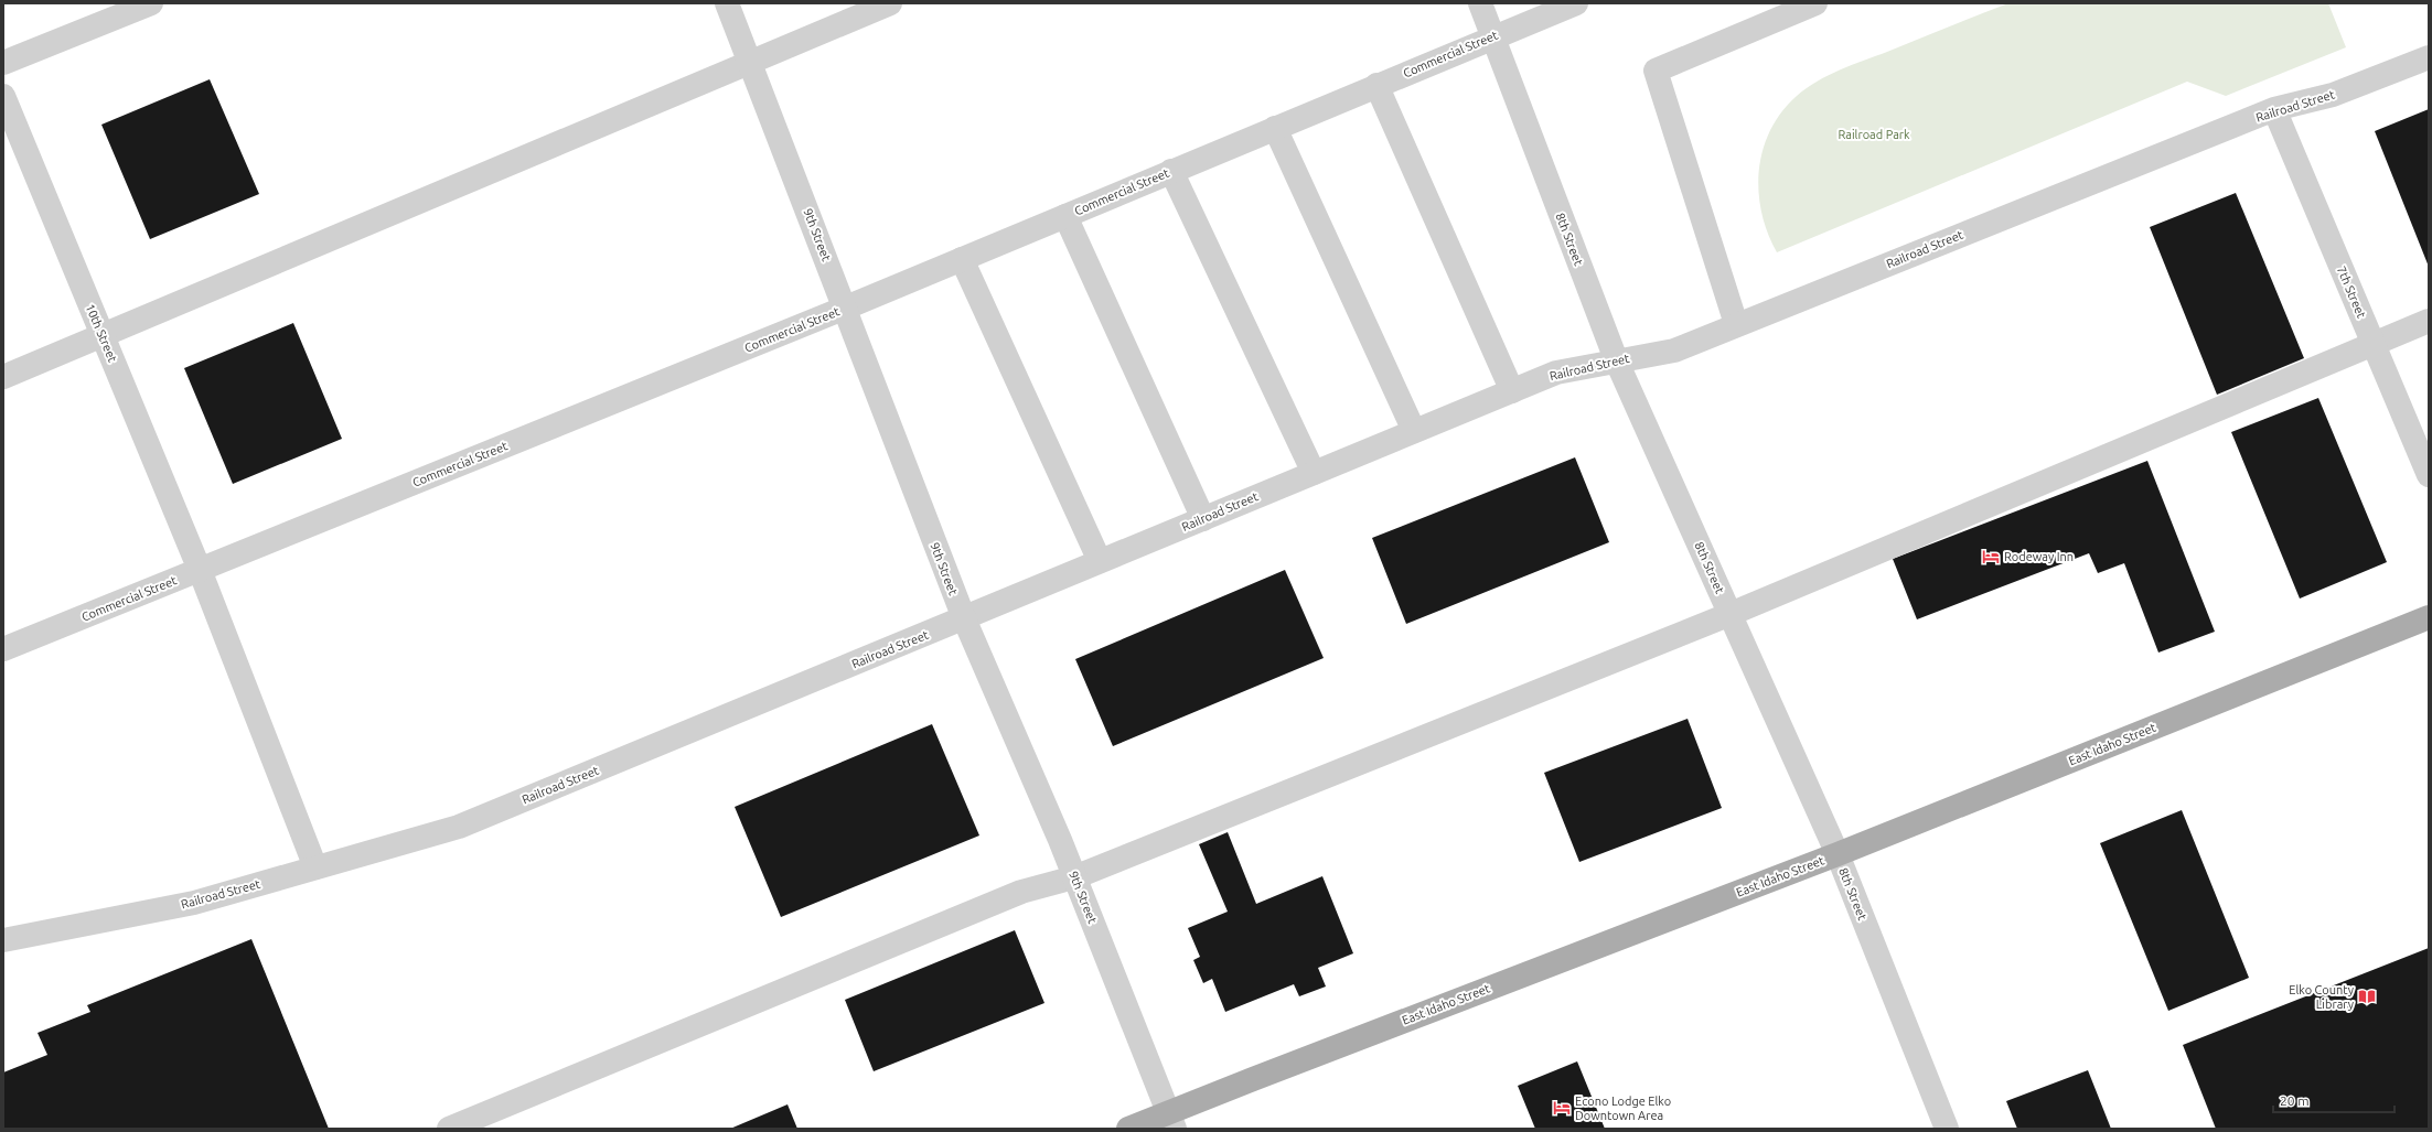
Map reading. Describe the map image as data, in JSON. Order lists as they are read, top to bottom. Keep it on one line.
{"streets":{"main road":["East Idaho Street"],"street":["Commercial Street","Railroad Street","9th Street","8th Street","7th Street","10th Street"]},"crossings":[["Commercial Street","9th Street"],["Commercial Street","8th Street"],["Commercial Street","10th Street"],["Railroad Street","9th Street"],["Railroad Street","8th Street"],["Railroad Street","7th Street"],["Railroad Street","10th Street"],["9th Street","East Idaho Street"],["8th Street","East Idaho Street"]],"parks":["Railroad Park"],"places":{"hotel":["Rodeway Inn","Econo Lodge Elko Downtown Area"],"library":["Elko County Library"]},"scale_bar":"20 m"}
